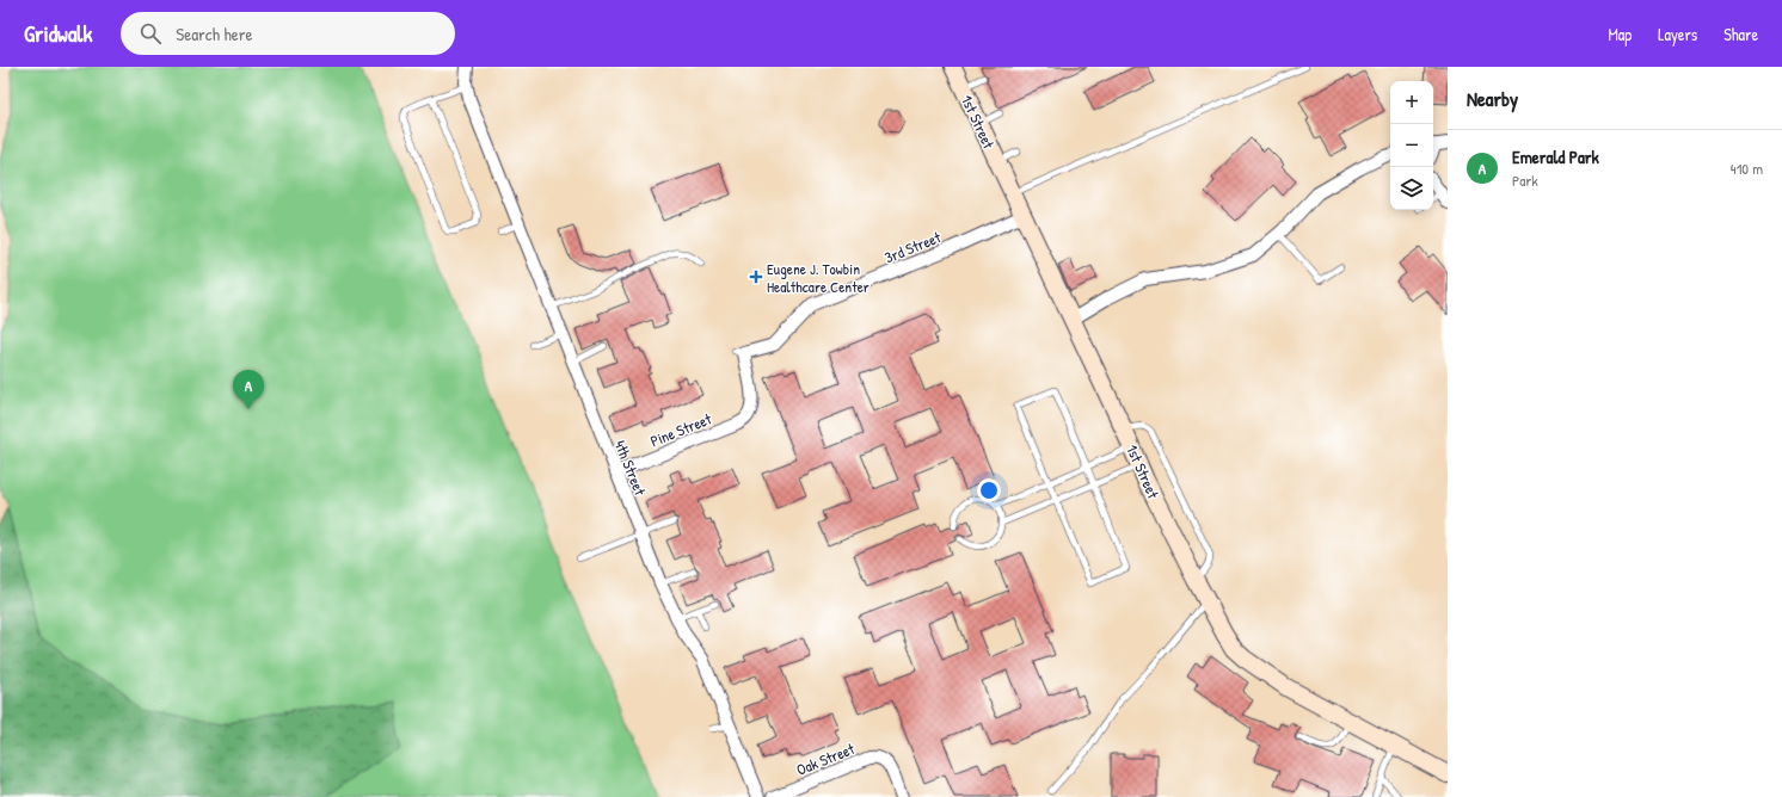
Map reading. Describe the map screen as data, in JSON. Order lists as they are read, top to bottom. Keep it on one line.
{"streets":{"street":["1st Street","3rd Street","Pine Street","4th Street","Oak Street"]},"crossings":[["1st Street","3rd Street"],["3rd Street","Pine Street"],["Pine Street","4th Street"]],"places":{"health":["Eugene J. Towbin Healthcare Center"]},"page":{"header":"Gridwalk","search":"Search here","nav":["Map","Layers","Share"],"heading":"Nearby","map_buttons":["+","−"],"list":[{"mark":"A","name":"Emerald Park","note":"Park","value":"410 m"}],"pins":"A"}}
